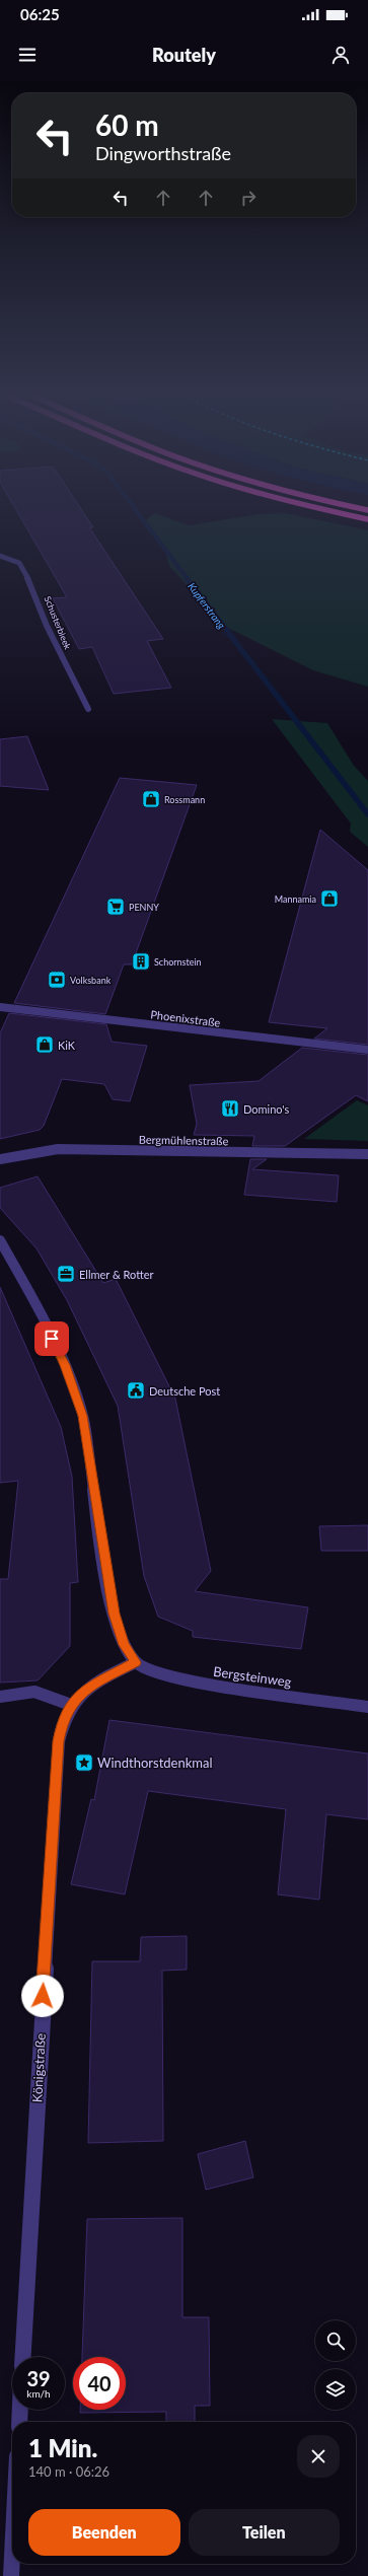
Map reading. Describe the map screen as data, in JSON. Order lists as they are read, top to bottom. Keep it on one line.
{"streets":{"street":["Schusterbleek","Phoenixstraße","Bergmühlenstraße","Bergsteinweg","Königstraße"]},"crossings":[["Bergsteinweg","Königstraße"]],"water":["Kupferstrang"],"places":{"shop":["Rossmann","Mannamia","KiK"],"supermarket":["PENNY"],"building":["Schornstein"],"bank":["Volksbank"],"restaurant":["Domino's"],"office":["Ellmer & Rotter"],"public building":["Deutsche Post"],"place":["Windthorstdenkmal"]},"page":{"status":"06:25","header":"Routely","turn":["60 m","Dingworthstraße"],"speed":"39 km/h","limit":"40","heading":["1 Min.","140 m · 06:26"],"buttons":["Beenden","Teilen"]}}
